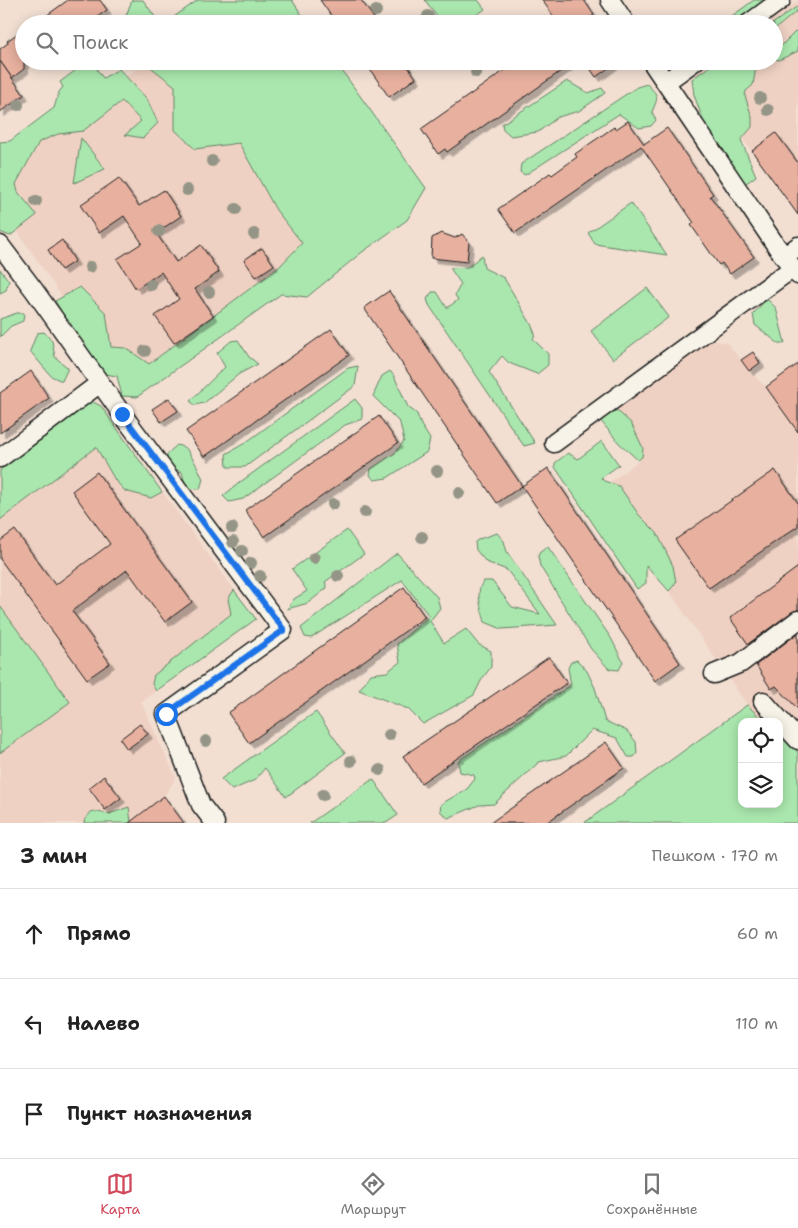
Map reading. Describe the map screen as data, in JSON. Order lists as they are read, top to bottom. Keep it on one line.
{"page":{"search":"Поиск","heading":["3 мин","Пешком · 170 m"],"list":[["Прямо","60 m"],["Налево","110 m"],"Пункт назначения"],"nav":["Карта","Маршрут","Сохранённые"]}}
